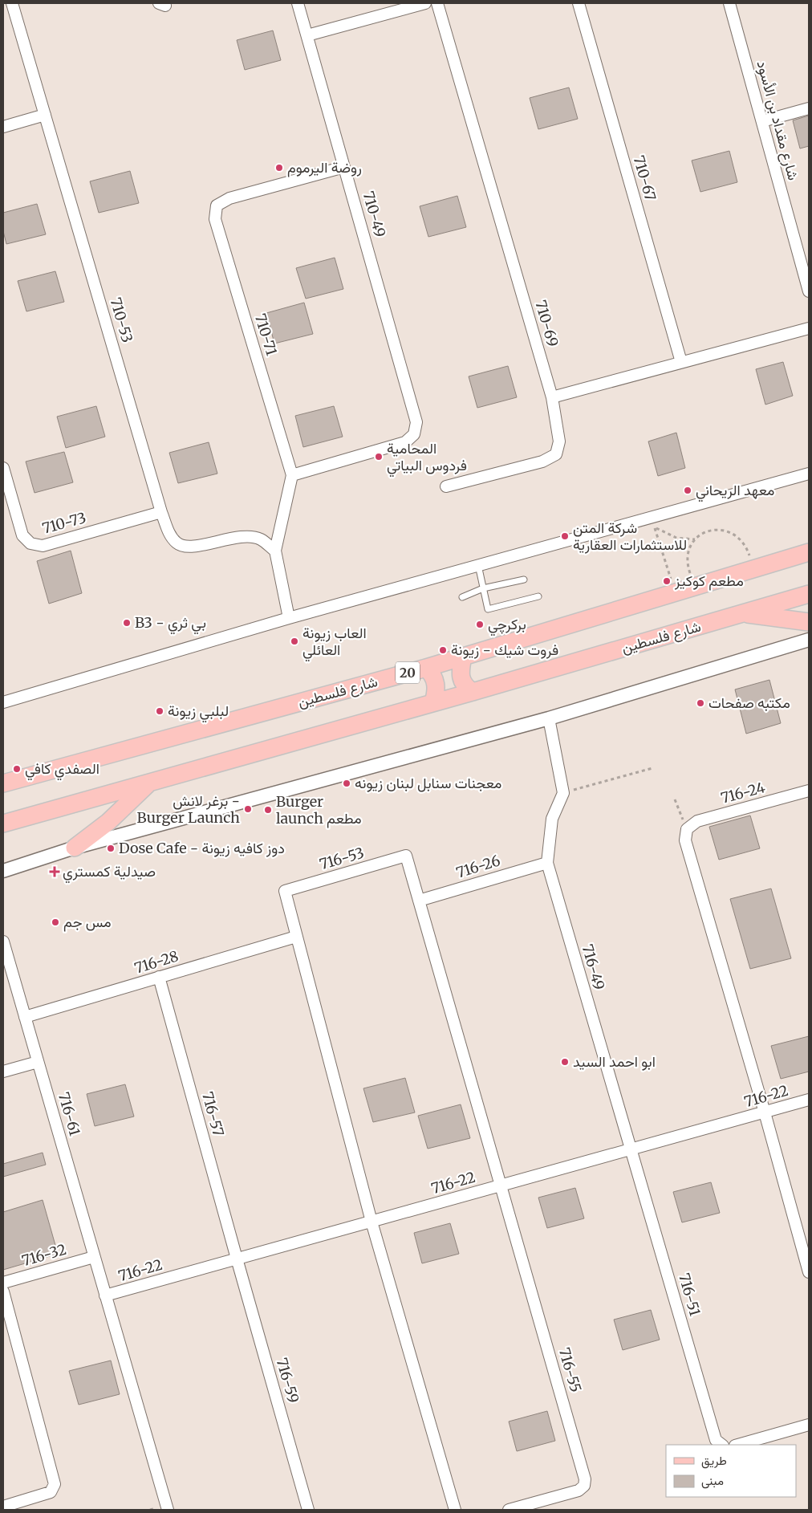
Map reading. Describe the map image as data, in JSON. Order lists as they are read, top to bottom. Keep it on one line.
{"streets":{"main road":["شارع فلسطين","20"],"street":["شارع مقداد بن الأسود","710-67","710-49","710-53","710-69","710-71","710-73","716-24","716-53","716-26","716-28","716-49","716-22","716-61","716-57","716-32","716-51","716-55","716-59"]},"crossings":[["710-49","710-71"],["710-53","710-73"],["716-53","716-26"],["716-53","716-28"],["716-53","716-22"],["716-53","716-55"],["716-26","716-49"],["716-28","716-61"],["716-28","716-57"],["716-49","716-22"],["716-49","716-51"],["716-22","716-61"],["716-22","716-57"],["716-22","716-51"],["716-22","716-55"],["716-22","716-59"],["716-61","716-32"],["716-57","716-59"]],"places":{"other":["روضة اليرموم","المحامية فردوس البياتي","معهد الريحاني","شركة المتن للاستثمارات العقارية","مطعم كوكيز","B3 - بي ثري","بركرچي","العاب زيونة العائلي","فروت شيك - زيونة","مكتبه صفحات","لبلبي زيونة","الصفدي كافي","معجنات سنابل لبنان زيونه","برغر لانش - Burger Launch","Burger launch مطعم","Dose Cafe - دوز كافيه زيونة","مس جم","ابو احمد السيد"],"health":["صيدلية كمستري"]},"legend":["طريق","مبنى"]}
